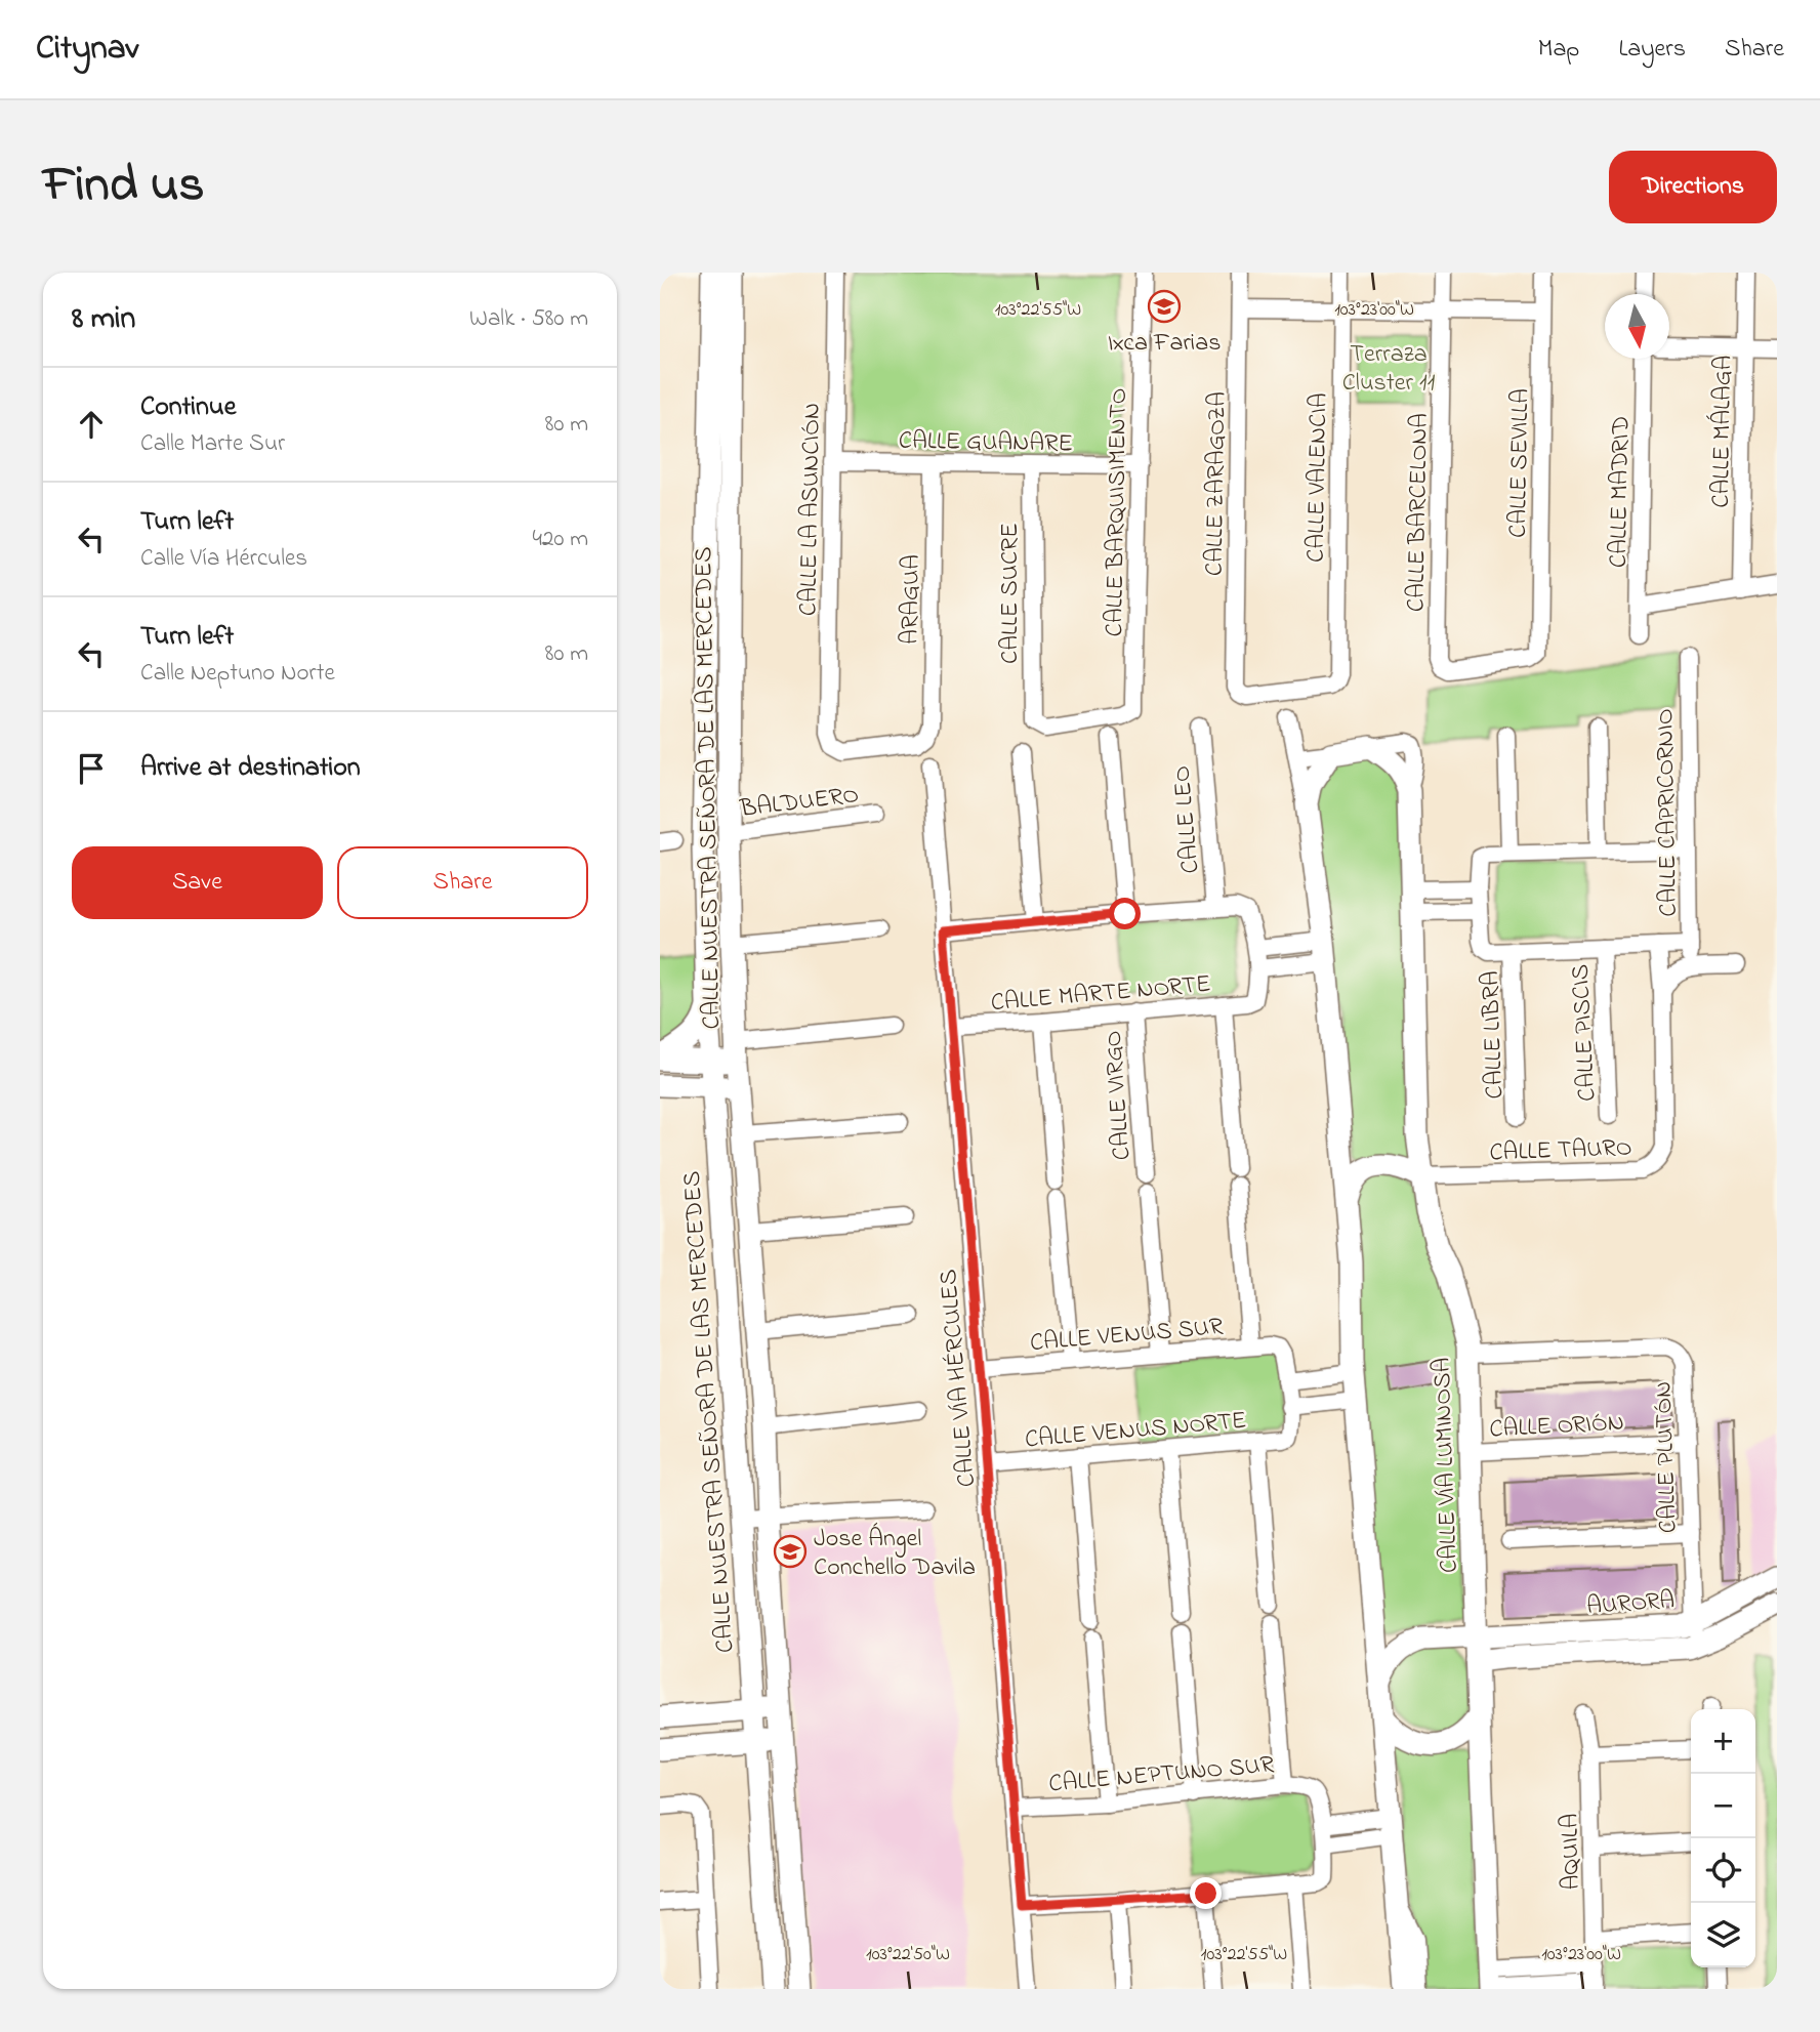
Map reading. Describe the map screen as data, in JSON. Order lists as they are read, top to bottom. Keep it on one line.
{"streets":{"street":["CALLE MÁLAGA","CALLE GUANARE","CALLE SEVILLA","CALLE VALENCIA","CALLE ZARAGOZA","CALLE MADRID","CALLE LA ASUNCIÓN","CALLE BARQUISIMENTO","CALLE BARCELONA","CALLE SUCRE","ARAGUA","CALLE NUESTRA SEÑORA DE LAS MERCEDES","BALDUERO","CALLE CAPRICORNIO","CALLE LEO","CALLE MARTE NORTE","CALLE PISCIS","CALLE LIBRA","CALLE VIRGO","CALLE TAURO","CALLE VENUS SUR","CALLE VÍA HÉRCULES","CALLE ORIÓN","CALLE VENUS NORTE","CALLE PLUTÓN","CALLE VÍA LUMINOSA","AURORA","CALLE NEPTUNO SUR","AQUILA"]},"crossings":[["CALLE GUANARE","CALLE LA ASUNCIÓN"],["CALLE GUANARE","CALLE BARQUISIMENTO"],["CALLE GUANARE","CALLE SUCRE"],["CALLE GUANARE","ARAGUA"],["CALLE SEVILLA","CALLE BARCELONA"],["CALLE VALENCIA","CALLE ZARAGOZA"],["CALLE LA ASUNCIÓN","ARAGUA"],["CALLE BARQUISIMENTO","CALLE SUCRE"],["CALLE NUESTRA SEÑORA DE LAS MERCEDES","BALDUERO"],["CALLE MARTE NORTE","CALLE VIRGO"],["CALLE MARTE NORTE","CALLE VÍA HÉRCULES"],["CALLE TAURO","CALLE VÍA LUMINOSA"],["CALLE VENUS SUR","CALLE VÍA HÉRCULES"],["CALLE VÍA HÉRCULES","CALLE VENUS NORTE"],["CALLE VÍA HÉRCULES","CALLE NEPTUNO SUR"],["CALLE ORIÓN","CALLE PLUTÓN"],["CALLE ORIÓN","CALLE VÍA LUMINOSA"],["CALLE PLUTÓN","CALLE VÍA LUMINOSA"],["CALLE PLUTÓN","AURORA"],["CALLE VÍA LUMINOSA","AURORA"]],"parks":["Terraza Cluster 11"],"places":{"school or university":["Ixca Farias","Jose Ángel Conchello Davila"]},"north":"bottom","page":{"header":"Citynav","nav":["Map","Layers","Share"],"title":"Find us","buttons":["Directions",["Save","Share"]],"heading":["8 min","Walk · 580 m"],"list":[["Continue","Calle Marte Sur","80 m"],["Turn left","Calle Vía Hércules","420 m"],["Turn left","Calle Neptuno Norte","80 m"],"Arrive at destination"],"map_buttons":["+","−"]},"coordinates":["103°22'55\"W","103°23'00\"W","103°22'50\"W"]}
